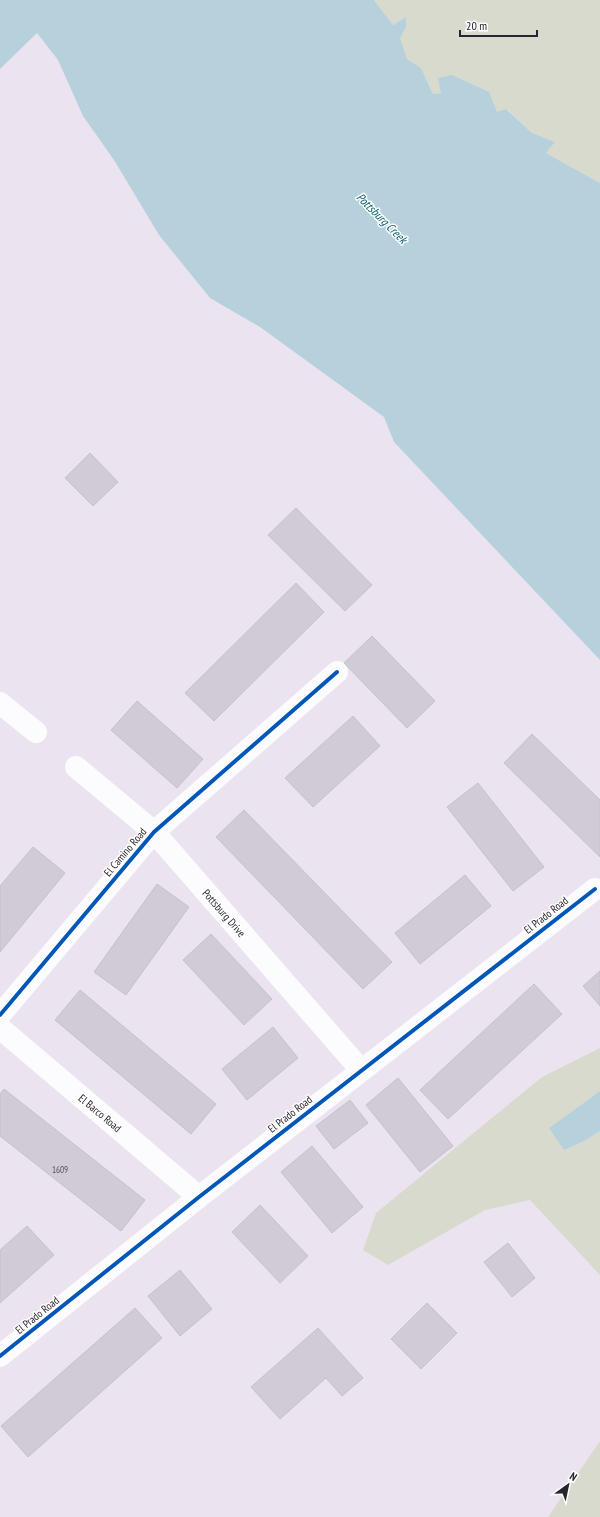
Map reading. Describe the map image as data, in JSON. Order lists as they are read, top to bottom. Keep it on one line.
{"streets":{"street":["El Camino Road","Pottsburg Drive","El Prado Road","El Barco Road"]},"crossings":[["El Camino Road","Pottsburg Drive"],["Pottsburg Drive","El Prado Road"],["El Prado Road","El Barco Road"]],"water":["Pottsburg Creek"],"house_numbers":["1609"],"scale_bar":"20 m","north":"top right"}
